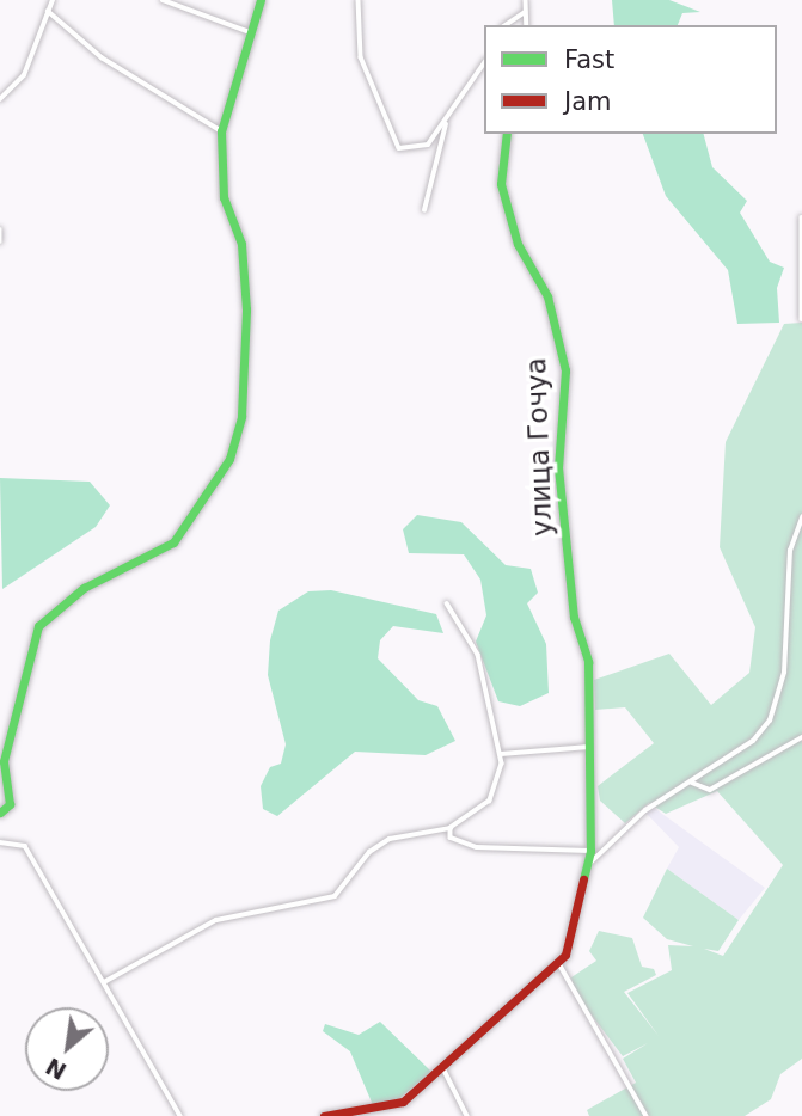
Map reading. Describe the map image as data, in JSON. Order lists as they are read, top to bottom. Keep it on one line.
{"streets":{"street":["улица Гочуа"]},"legend":["Fast","Jam"],"north":"bottom left"}
